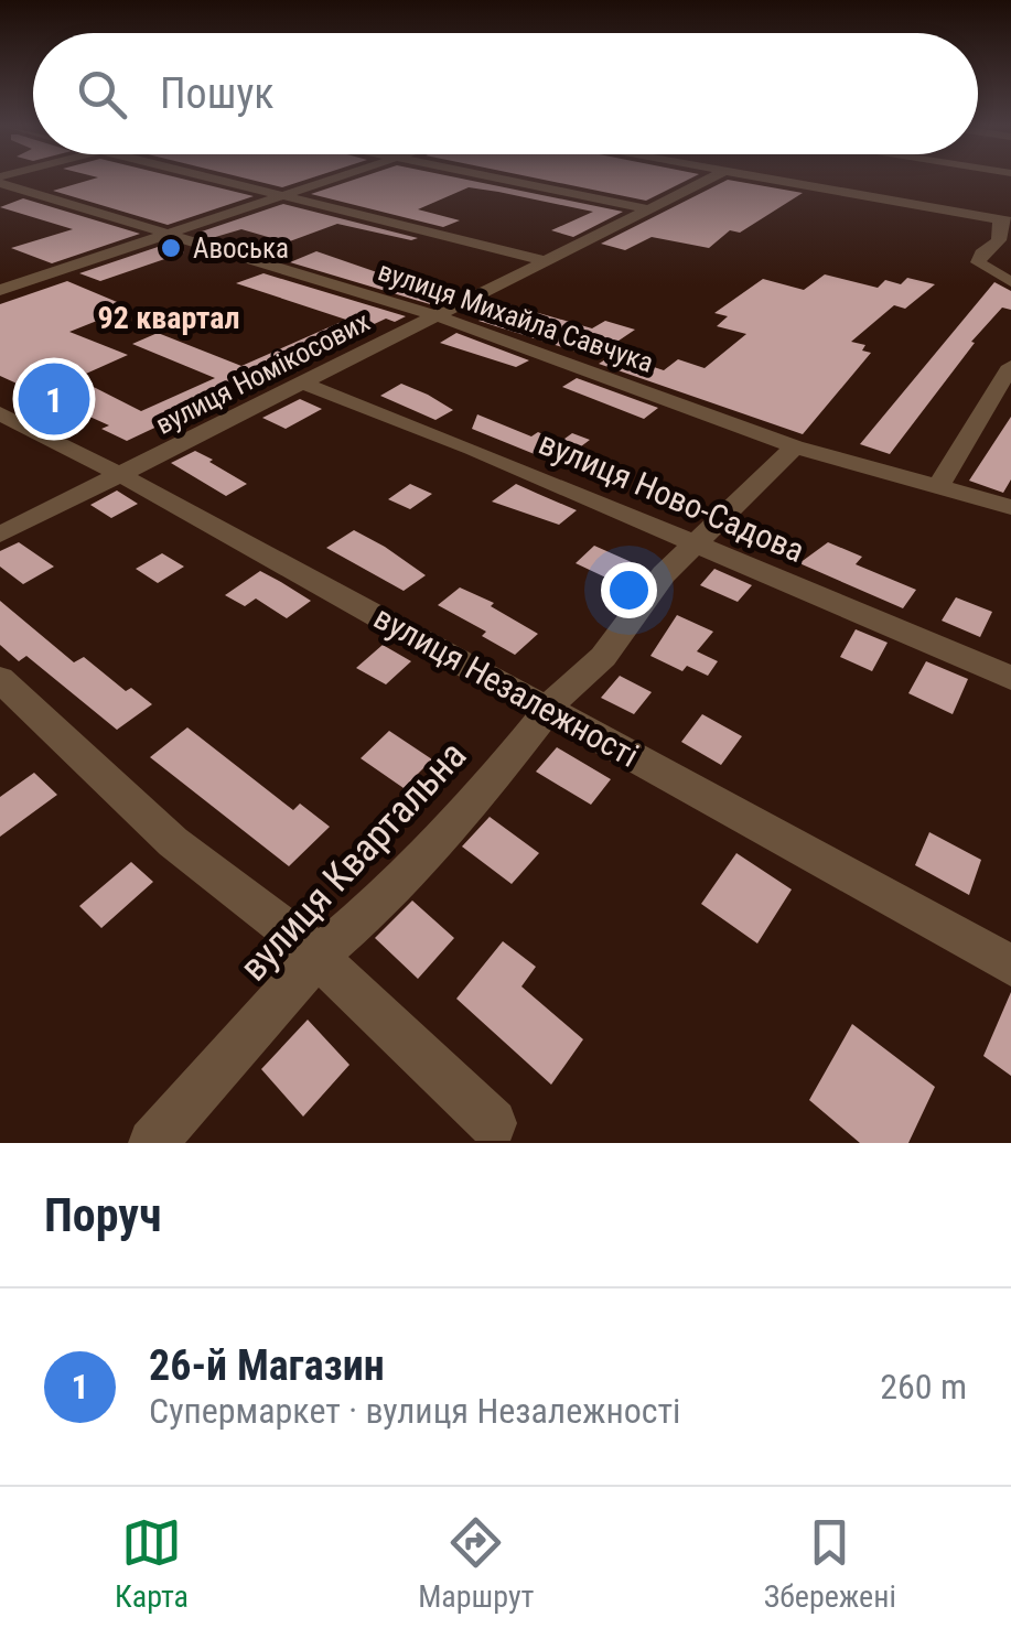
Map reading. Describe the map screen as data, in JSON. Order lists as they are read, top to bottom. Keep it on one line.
{"streets":{"street":["вулиця Михайла Савчука","вулиця Номікосових","вулиця Ново-Садова","вулиця Незалежності","вулиця Квартальна"]},"crossings":[["вулиця Михайла Савчука","вулиця Номікосових"],["вулиця Михайла Савчука","вулиця Квартальна"],["вулиця Номікосових","вулиця Ново-Садова"],["вулиця Номікосових","вулиця Незалежності"],["вулиця Ново-Садова","вулиця Квартальна"],["вулиця Незалежності","вулиця Квартальна"]],"districts":["92 квартал"],"places":["Авоська"],"page":{"search":"Пошук","pins":"1","heading":"Поруч","list":[{"mark":"1","name":"26-й Магазин","note":"Супермаркет · вулиця Незалежності","value":"260 m"}],"nav":["Карта","Маршрут","Збережені"]}}
